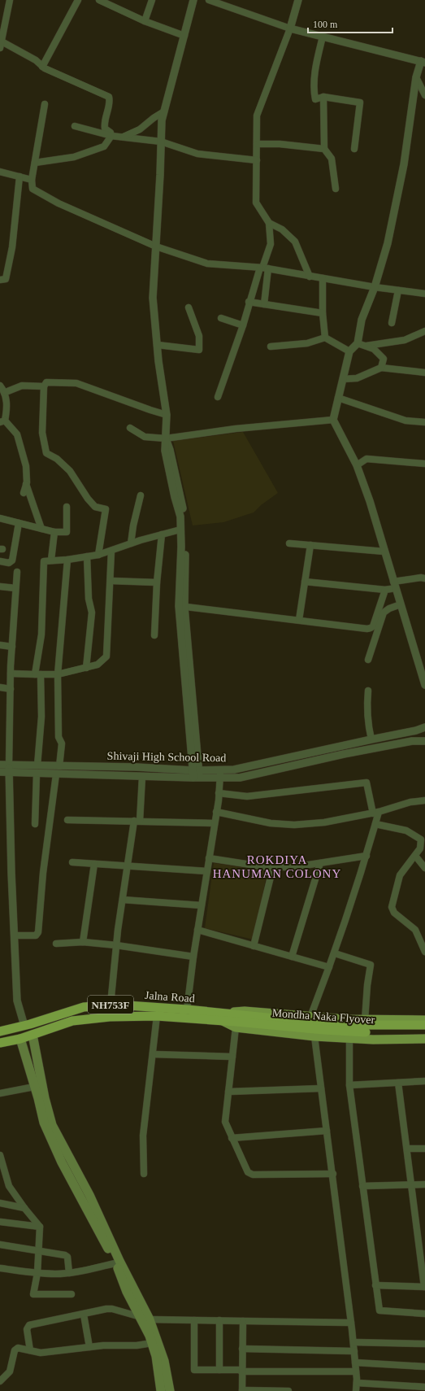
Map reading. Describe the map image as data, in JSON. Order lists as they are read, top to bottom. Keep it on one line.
{"streets":{"highway":["Jalna Road","NH753F","Mondha Naka Flyover"],"street":["Shivaji High School Road"]},"crossings":[["Jalna Road","Mondha Naka Flyover"]],"districts":["ROKDIYA HANUMAN COLONY"],"scale_bar":"100 m"}
